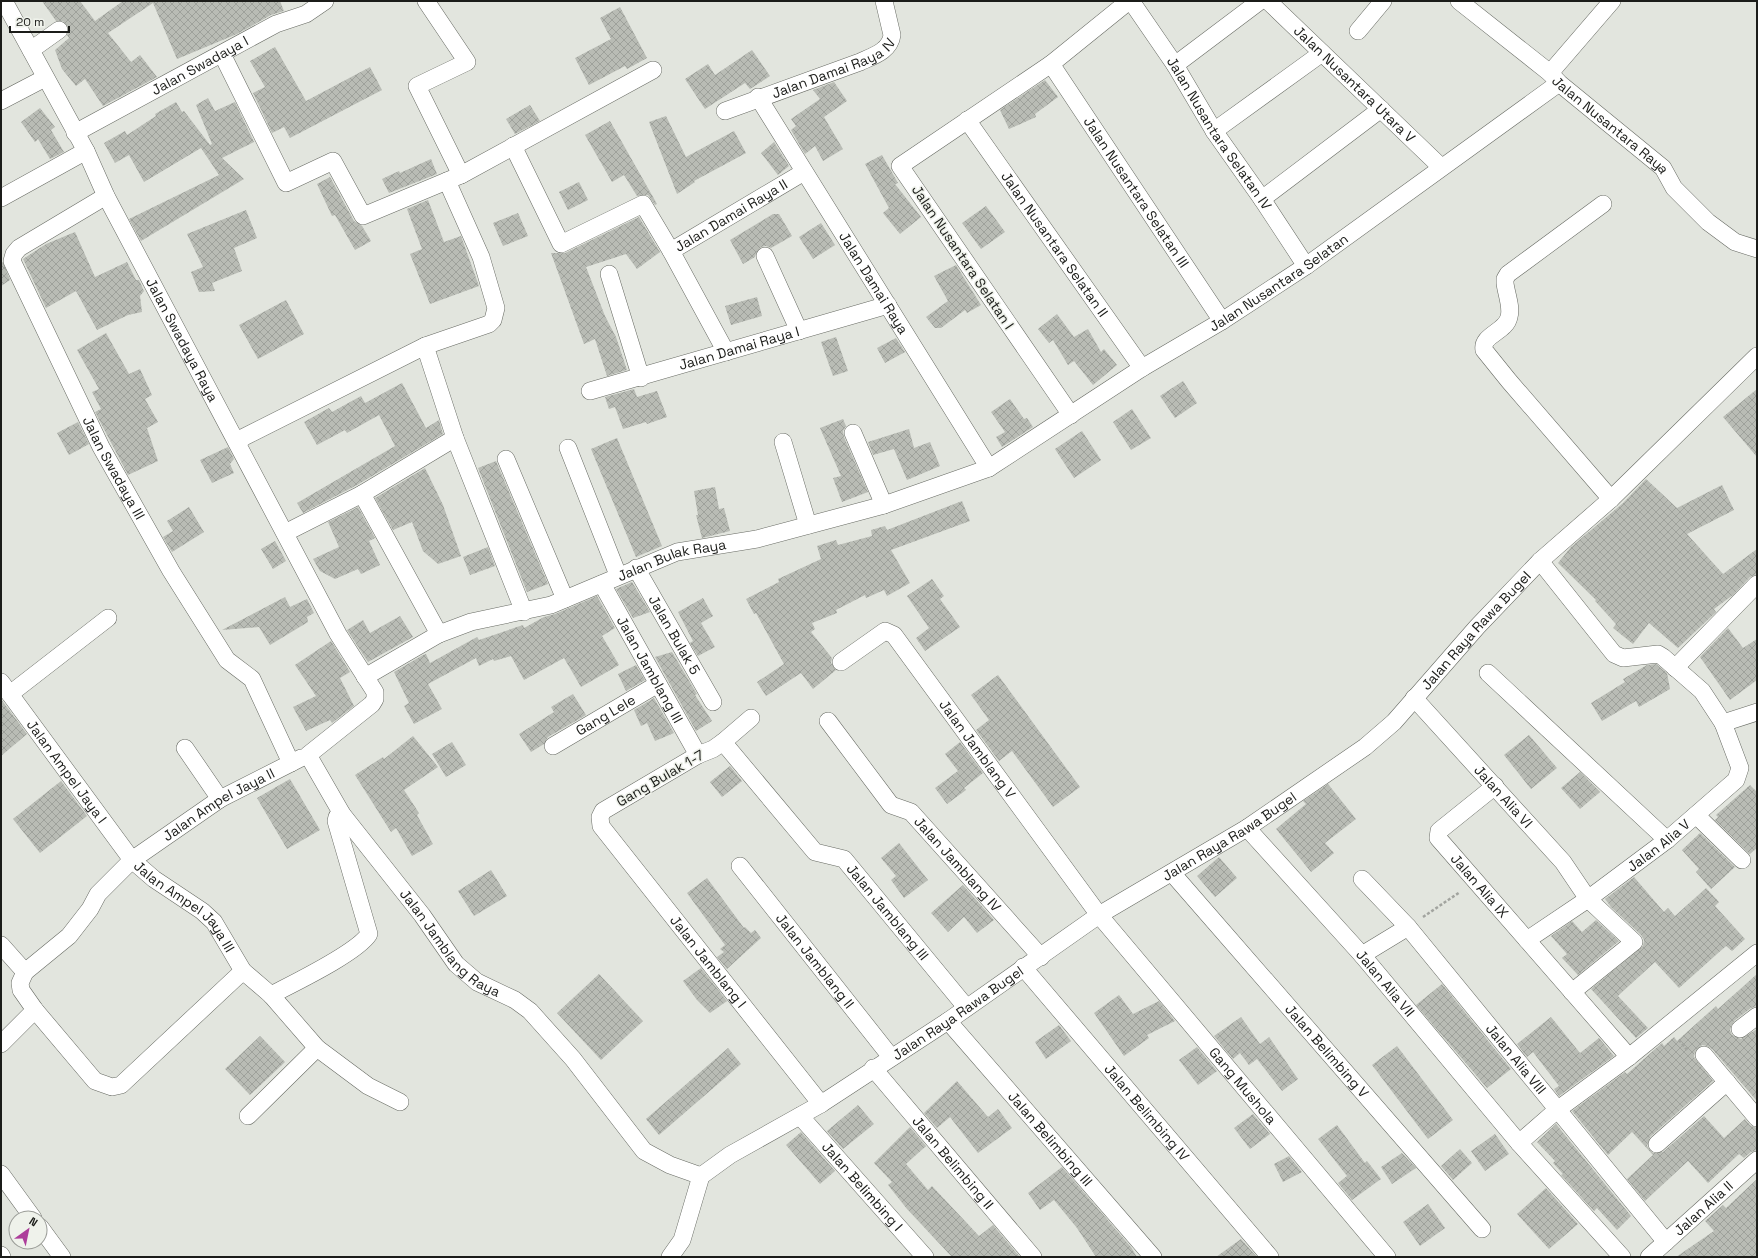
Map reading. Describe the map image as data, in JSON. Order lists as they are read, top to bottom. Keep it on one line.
{"streets":{"street":["Jalan Damai Raya IV","Jalan Swadaya I","Jalan Nusantara Utara V","Jalan Nusantara Raya","Jalan Nusantara Selatan IV","Jalan Nusantara Selatan III","Jalan Damai Raya II","Jalan Nusantara Selatan II","Jalan Nusantara Selatan I","Jalan Nusantara Selatan","Jalan Damai Raya","Jalan Swadaya Raya","Jalan Damai Raya I","Jalan Swadaya III","Jalan Bulak Raya","Jalan Raya Rawa Bugel","Jalan Bulak 5","Jalan Jamblang III","Gang Lele","Jalan Jamblang V","Jalan Ampel Jaya I","Gang Bulak 1-7","Jalan Alia VI","Jalan Ampel Jaya II","Jalan Alia V","Jalan Jamblang IV","Jalan Alia IX","Jalan Ampel Jaya III","Jalan Jamblang Raya","Jalan Jamblang I","Jalan Jamblang II","Jalan Alia VII","Jalan Belimbing V","Jalan Alia VIII","Gang Mushola","Jalan Belimbing IV","Jalan Belimbing III","Jalan Belimbing II","Jalan Belimbing I","Jalan Alia II"]},"crossings":[["Jalan Damai Raya IV","Jalan Damai Raya"],["Jalan Swadaya I","Jalan Swadaya Raya"],["Jalan Nusantara Utara V","Jalan Nusantara Selatan"],["Jalan Nusantara Raya","Jalan Nusantara Selatan"],["Jalan Nusantara Selatan IV","Jalan Nusantara Selatan"],["Jalan Nusantara Selatan III","Jalan Nusantara Selatan"],["Jalan Damai Raya II","Jalan Damai Raya"],["Jalan Nusantara Selatan II","Jalan Nusantara Selatan I"],["Jalan Nusantara Selatan II","Jalan Nusantara Selatan"],["Jalan Nusantara Selatan I","Jalan Nusantara Selatan"],["Jalan Nusantara Selatan","Jalan Damai Raya"],["Jalan Nusantara Selatan","Jalan Bulak Raya"],["Jalan Damai Raya","Jalan Damai Raya I"],["Jalan Damai Raya","Jalan Bulak Raya"],["Jalan Swadaya Raya","Jalan Swadaya III"],["Jalan Swadaya Raya","Jalan Bulak Raya"],["Jalan Swadaya III","Jalan Ampel Jaya II"],["Jalan Bulak Raya","Jalan Bulak 5"],["Jalan Bulak Raya","Jalan Jamblang III"],["Jalan Raya Rawa Bugel","Jalan Jamblang III"],["Jalan Raya Rawa Bugel","Jalan Jamblang V"],["Jalan Raya Rawa Bugel","Jalan Alia VI"],["Jalan Raya Rawa Bugel","Jalan Alia V"],["Jalan Raya Rawa Bugel","Jalan Jamblang IV"],["Jalan Raya Rawa Bugel","Jalan Jamblang Raya"],["Jalan Raya Rawa Bugel","Jalan Jamblang I"],["Jalan Raya Rawa Bugel","Jalan Jamblang II"],["Jalan Raya Rawa Bugel","Jalan Alia VII"],["Jalan Raya Rawa Bugel","Jalan Belimbing V"],["Jalan Raya Rawa Bugel","Gang Mushola"],["Jalan Raya Rawa Bugel","Jalan Belimbing IV"],["Jalan Raya Rawa Bugel","Jalan Belimbing III"],["Jalan Raya Rawa Bugel","Jalan Belimbing II"],["Jalan Raya Rawa Bugel","Jalan Belimbing I"],["Jalan Jamblang III","Gang Lele"],["Jalan Jamblang III","Gang Bulak 1-7"],["Jalan Jamblang V","Gang Mushola"],["Jalan Ampel Jaya I","Jalan Ampel Jaya II"],["Jalan Ampel Jaya I","Jalan Ampel Jaya III"],["Gang Bulak 1-7","Jalan Jamblang I"],["Jalan Alia VI","Jalan Alia V"],["Jalan Alia VI","Jalan Alia IX"],["Jalan Ampel Jaya II","Jalan Ampel Jaya III"],["Jalan Ampel Jaya II","Jalan Jamblang Raya"],["Jalan Alia V","Jalan Alia IX"],["Jalan Alia VIII","Jalan Alia II"]],"scale_bar":"20 m","north":"top right"}
